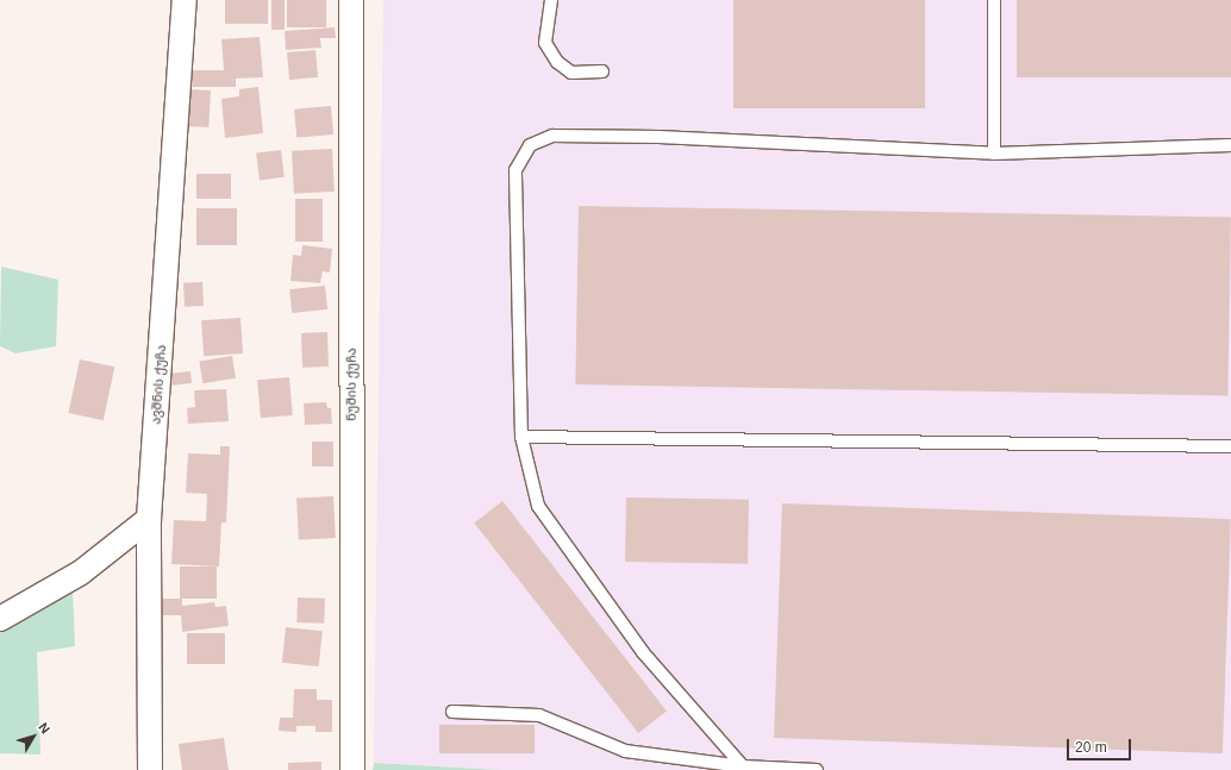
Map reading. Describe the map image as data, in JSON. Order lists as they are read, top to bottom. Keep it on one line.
{"streets":{"street":["ავშნის ქუჩა","ნუშის ქუჩა"]},"scale_bar":"20 m","north":"top right"}
